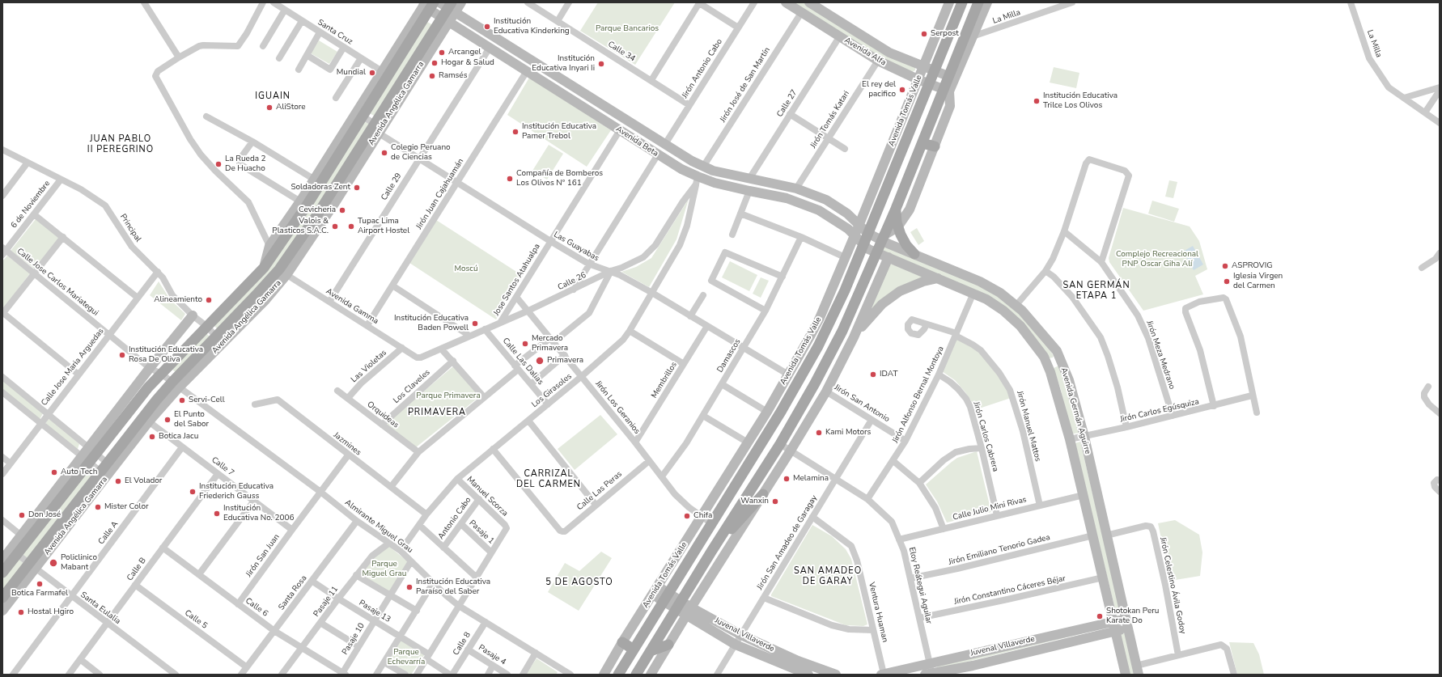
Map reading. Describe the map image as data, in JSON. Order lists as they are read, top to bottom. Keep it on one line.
{"streets":{"main road":["Avenida Alfa","Avenida Angélica Gamarra","Avenida Tomás Valle","Avenida Beta","Avenida Germán Aguirre","Juvenal Villaverde"],"street":["La Milla","Santa Cruz","Calle 34","Jirón Antonio Cabo","Jirón José de San Martín","Calle 27","Jirón Tomás Katari","Calle 29","Jirón Juan Cajahuamán","6 de Noviembre","Principal","Las Guayabas","Jose Santos Atahualpa","Calle 26","Calle Jose Carlos Mariategui","Avenida Gamma","Jirón Meza Medrano","Damascos","Calle Las Dalias","Las Violetas","Calle Jose Maria Arguedas","Membrillos","Los Claveles","Los Girasoles","Jirón Alfonso Bernal Montoya","Jirón San Antonio","Jirón Los Geranios","Jirón Carlos Egúsquiza","Orquideas","Jirón Manuel Mattos","Jirón Carlos Cabrera","Jazmines","Calle 7","Calle Las Peras","Manuel Scorza","Calle Julio Mini Rivas","Antonio Cabo","Almirante Miguel Grau","Pasaje 1","Calle A","Jirón San Amadeo de Garagay","Jirón Emiliano Tenorio Gadea","Jirón San Juan","Calle B","Eloy Reátegui Aguilar","Jirón Celestino Ávila Godoy","Jirón Constantino Cáceres Béjar","Santa Rosa","Pasaje 11","Calle 6","Santa Eulalia","Pasaje 13","Ventura Huaman","Calle 5","Pasaje 10","Calle 8","Pasaje 4"]},"crossings":[["Calle 34","Jirón Antonio Cabo"],["Avenida Alfa","Jirón José de San Martín"],["Avenida Alfa","Calle 27"],["Avenida Alfa","Avenida Tomás Valle"],["Avenida Alfa","Jirón Tomás Katari"],["Jirón Antonio Cabo","Avenida Beta"],["Jirón José de San Martín","Avenida Beta"],["Avenida Angélica Gamarra","Avenida Beta"],["Avenida Angélica Gamarra","Principal"],["Avenida Angélica Gamarra","Las Guayabas"],["Avenida Angélica Gamarra","Calle Jose Carlos Mariategui"],["Avenida Angélica Gamarra","Avenida Gamma"],["Avenida Angélica Gamarra","Calle 7"],["Avenida Angélica Gamarra","Almirante Miguel Grau"],["Avenida Angélica Gamarra","Santa Eulalia"],["Calle 27","Avenida Beta"],["Avenida Tomás Valle","Avenida Beta"],["Avenida Tomás Valle","Las Guayabas"],["Avenida Tomás Valle","Jirón Los Geranios"],["Avenida Tomás Valle","Avenida Germán Aguirre"],["Avenida Tomás Valle","Juvenal Villaverde"],["Jirón Tomás Katari","Avenida Beta"],["Avenida Beta","Calle 29"],["Avenida Beta","Jirón Juan Cajahuamán"],["Avenida Beta","Jose Santos Atahualpa"],["Avenida Beta","Calle 26"],["Avenida Beta","Los Girasoles"],["Avenida Beta","Avenida Germán Aguirre"],["Calle 29","Las Guayabas"],["Calle 29","Avenida Gamma"],["Jirón Juan Cajahuamán","Las Guayabas"],["Jirón Juan Cajahuamán","Avenida Gamma"],["6 de Noviembre","Principal"],["6 de Noviembre","Calle Jose Carlos Mariategui"],["Principal","Calle Jose Maria Arguedas"],["Las Guayabas","Jose Santos Atahualpa"],["Las Guayabas","Calle 26"],["Las Guayabas","Damascos"],["Las Guayabas","Membrillos"],["Las Guayabas","Los Girasoles"],["Jose Santos Atahualpa","Calle 26"],["Jose Santos Atahualpa","Jirón Los Geranios"],["Calle 26","Avenida Gamma"],["Calle 26","Calle Las Dalias"],["Calle 26","Los Girasoles"],["Calle 26","Jirón Los Geranios"],["Calle Jose Carlos Mariategui","Calle Jose Maria Arguedas"],["Calle Jose Carlos Mariategui","Almirante Miguel Grau"],["Avenida Gamma","Las Violetas"],["Jirón Meza Medrano","Jirón Carlos Egúsquiza"],["Damascos","Jirón Los Geranios"],["Calle Las Dalias","Los Girasoles"],["Las Violetas","Orquideas"],["Membrillos","Jirón Los Geranios"],["Los Claveles","Orquideas"],["Los Girasoles","Jirón Los Geranios"],["Los Girasoles","Jazmines"],["Los Girasoles","Calle Las Peras"],["Los Girasoles","Manuel Scorza"],["Los Girasoles","Almirante Miguel Grau"],["Jirón Alfonso Bernal Montoya","Jirón San Antonio"],["Jirón Alfonso Bernal Montoya","Avenida Germán Aguirre"],["Jirón Alfonso Bernal Montoya","Jirón Manuel Mattos"],["Jirón Alfonso Bernal Montoya","Jirón Carlos Cabrera"],["Jirón Alfonso Bernal Montoya","Eloy Reátegui Aguilar"],["Jirón San Antonio","Jirón San Amadeo de Garagay"],["Jirón Los Geranios","Calle Las Peras"],["Avenida Germán Aguirre","Jirón Carlos Egúsquiza"],["Avenida Germán Aguirre","Calle Julio Mini Rivas"],["Avenida Germán Aguirre","Jirón Emiliano Tenorio Gadea"],["Avenida Germán Aguirre","Jirón Celestino Ávila Godoy"],["Avenida Germán Aguirre","Jirón Constantino Cáceres Béjar"],["Avenida Germán Aguirre","Juvenal Villaverde"],["Jirón Manuel Mattos","Calle Julio Mini Rivas"],["Jirón Carlos Cabrera","Calle Julio Mini Rivas"],["Jazmines","Jirón San Juan"],["Calle 7","Calle A"],["Calle 7","Jirón San Juan"],["Calle 7","Calle B"],["Manuel Scorza","Antonio Cabo"],["Manuel Scorza","Pasaje 1"],["Calle Julio Mini Rivas","Eloy Reátegui Aguilar"],["Antonio Cabo","Pasaje 1"],["Almirante Miguel Grau","Jirón San Juan"],["Almirante Miguel Grau","Santa Rosa"],["Almirante Miguel Grau","Pasaje 11"],["Almirante Miguel Grau","Pasaje 10"],["Almirante Miguel Grau","Calle 8"],["Calle A","Santa Eulalia"],["Jirón San Amadeo de Garagay","Eloy Reátegui Aguilar"],["Jirón San Amadeo de Garagay","Ventura Huaman"],["Jirón San Amadeo de Garagay","Juvenal Villaverde"],["Jirón Emiliano Tenorio Gadea","Eloy Reátegui Aguilar"],["Jirón San Juan","Calle 6"],["Calle B","Calle 6"],["Calle B","Santa Eulalia"],["Calle B","Calle 5"],["Eloy Reátegui Aguilar","Jirón Constantino Cáceres Béjar"],["Eloy Reátegui Aguilar","Juvenal Villaverde"],["Santa Rosa","Calle 6"],["Santa Rosa","Pasaje 13"],["Santa Rosa","Calle 5"],["Pasaje 11","Calle 6"],["Pasaje 11","Pasaje 13"],["Calle 6","Pasaje 10"],["Pasaje 13","Pasaje 10"],["Pasaje 13","Calle 8"],["Ventura Huaman","Juvenal Villaverde"],["Calle 8","Pasaje 4"]],"districts":["IGUAIN","JUAN PABLO II PEREGRINO","SAN GERMÁN ETAPA 1","PRIMAVERA","CARRIZAL DEL CARMEN","SAN AMADEO DE GARAY","5 DE AGOSTO"],"parks":["Parque Bancarios","Complejo Recreacional PNP Oscar Giha Alí","Moscú","Parque Primavera","Parque Miguel Grau","Parque Echevarría"],"places":["Institución Educativa Kinderking","Serpost","Arcangel","Hogar & Salud","Institución Educativa Inyari Ii","Mundial","Ramsés","El rey del pacifico","Institución Educativa Trilce Los Olivos","AliStore","Institución Educativa Pamer Trebol","Colegio Peruano de Ciencias","La Rueda 2 De Huacho","Compañía de Bomberos Los Olivos Nº 161","Soldadoras Zent","Cevicheria","Valois & Plasticos S.A.C.","Tupac Lima Airport Hostel","ASPROVIG","Iglesia Virgen del Carmen","Alineamiento","Institución Educativa Baden Powell","Mercado Primavera","Institución Educativa Rosa De Oliva","Primavera","IDAT","Servi-Cell","El Punto del Sabor","Kami Motors","Botica Jacu","Auto Tech","Melamina","El Volador","Institución Educativa Friederich Gauss","Wanxin","Mister Color","Institución Educativa No. 2006","Don José","Chifa","Policlinico Mabant","Botica Farmafel","Institución Educativa Paraíso del Saber","Hostal Hgiro","Shotokan Peru Karate Do"]}
